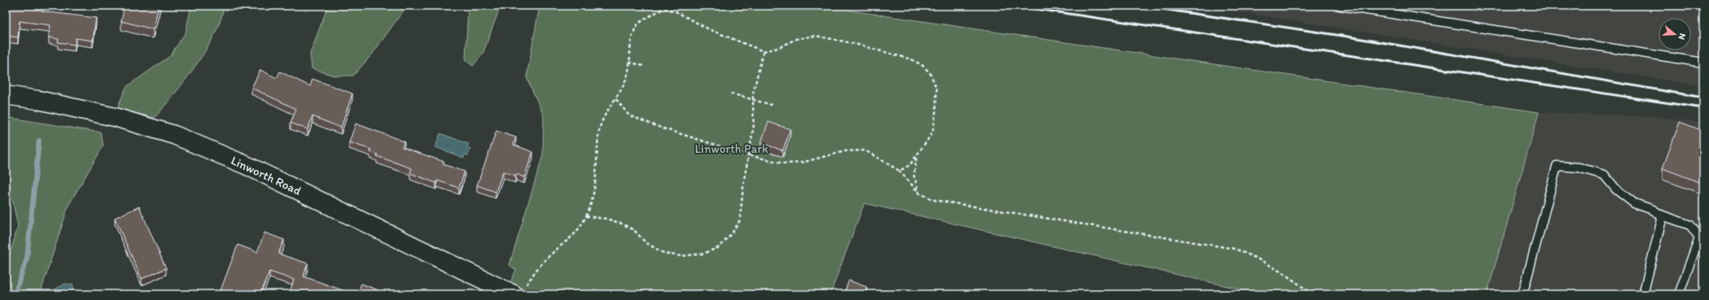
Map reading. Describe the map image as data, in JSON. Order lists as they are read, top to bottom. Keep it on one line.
{"streets":{"main road":["Linworth Road"]},"parks":["Linworth Park"],"north":"right"}
